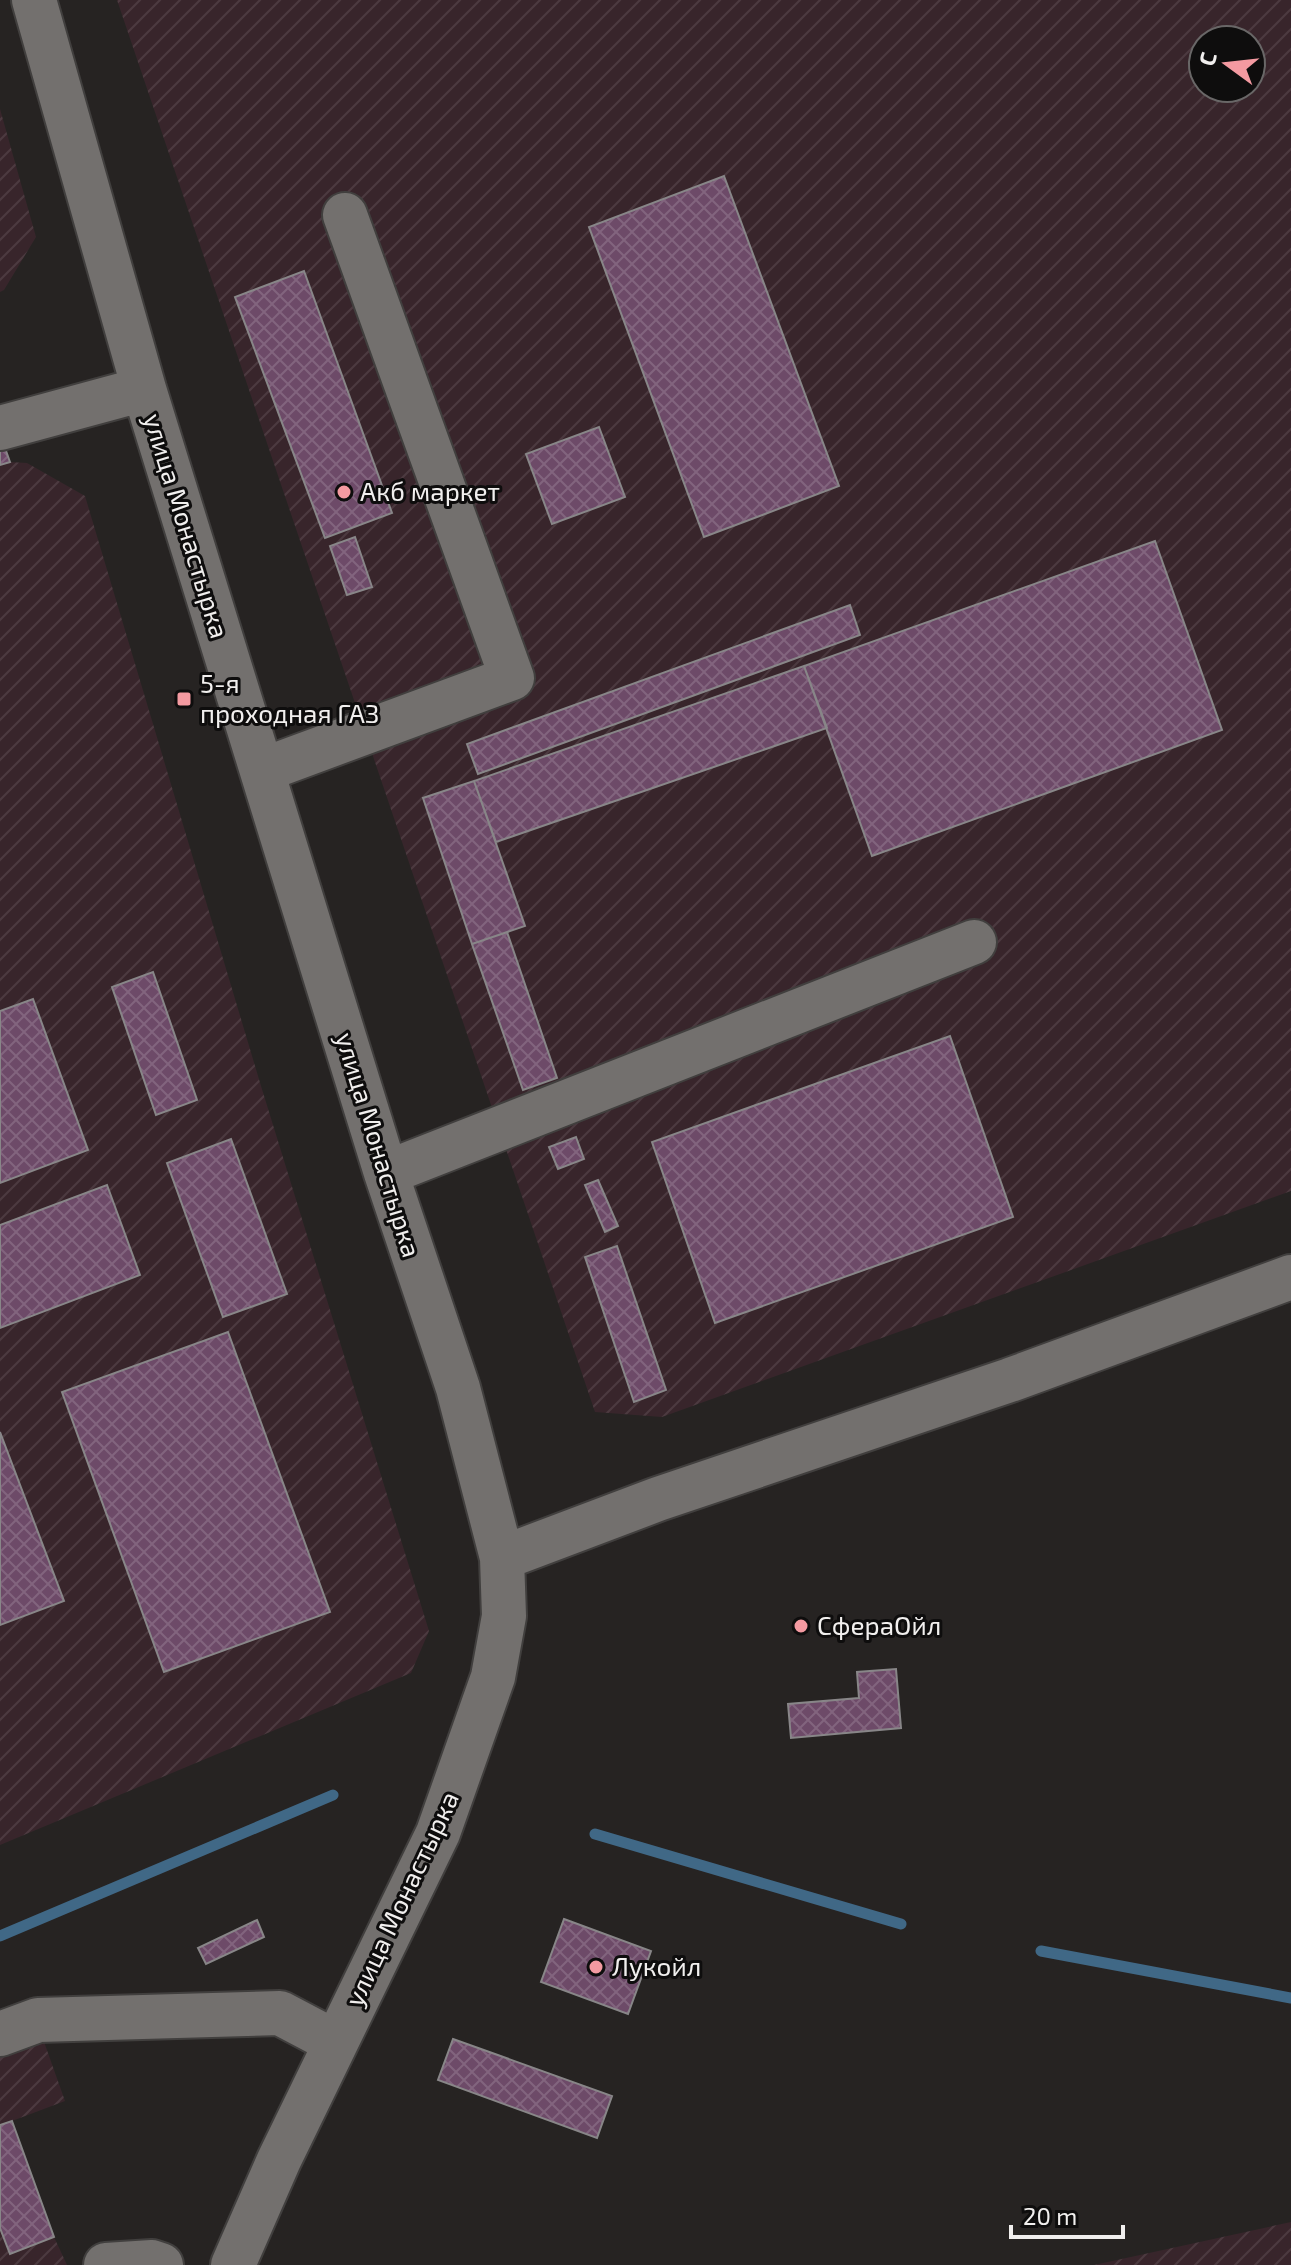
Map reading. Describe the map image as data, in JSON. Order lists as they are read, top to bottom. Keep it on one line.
{"streets":{"street":["улица Монастырка"]},"places":{"other":["Акб маркет","СфераОйл","Лукойл"],"transit":["5-я проходная ГАЗ"]},"scale_bar":"20 m","north":"left"}
